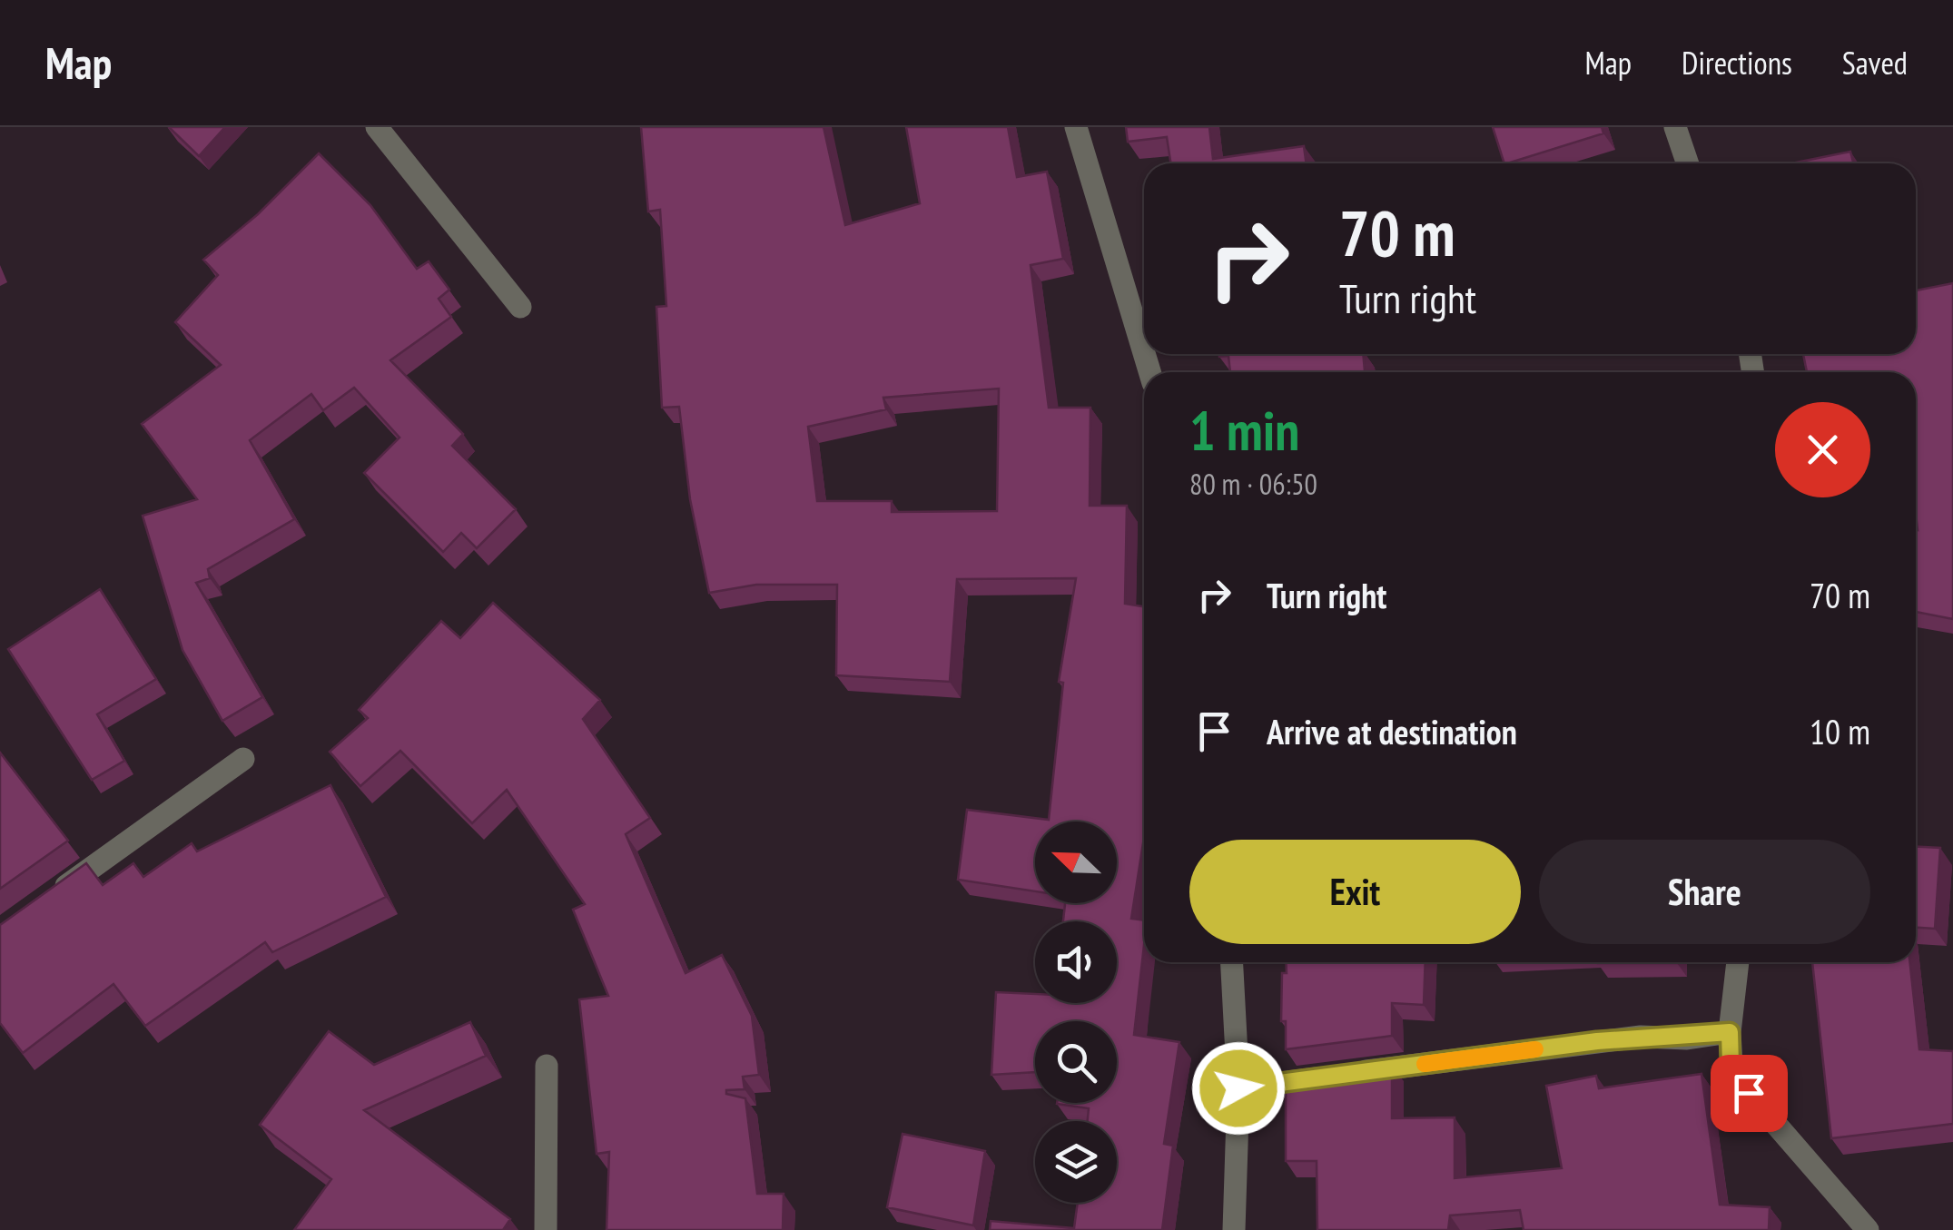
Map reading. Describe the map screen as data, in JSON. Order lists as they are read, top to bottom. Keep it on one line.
{"north":"top left","page":{"header":"Map","nav":["Map","Directions","Saved"],"turn":["70 m","Turn right"],"heading":["1 min","80 m · 06:50"],"list":[{"name":"Turn right","value":"70 m"},{"name":"Arrive at destination","value":"10 m"}],"buttons":["Exit","Share"]}}
